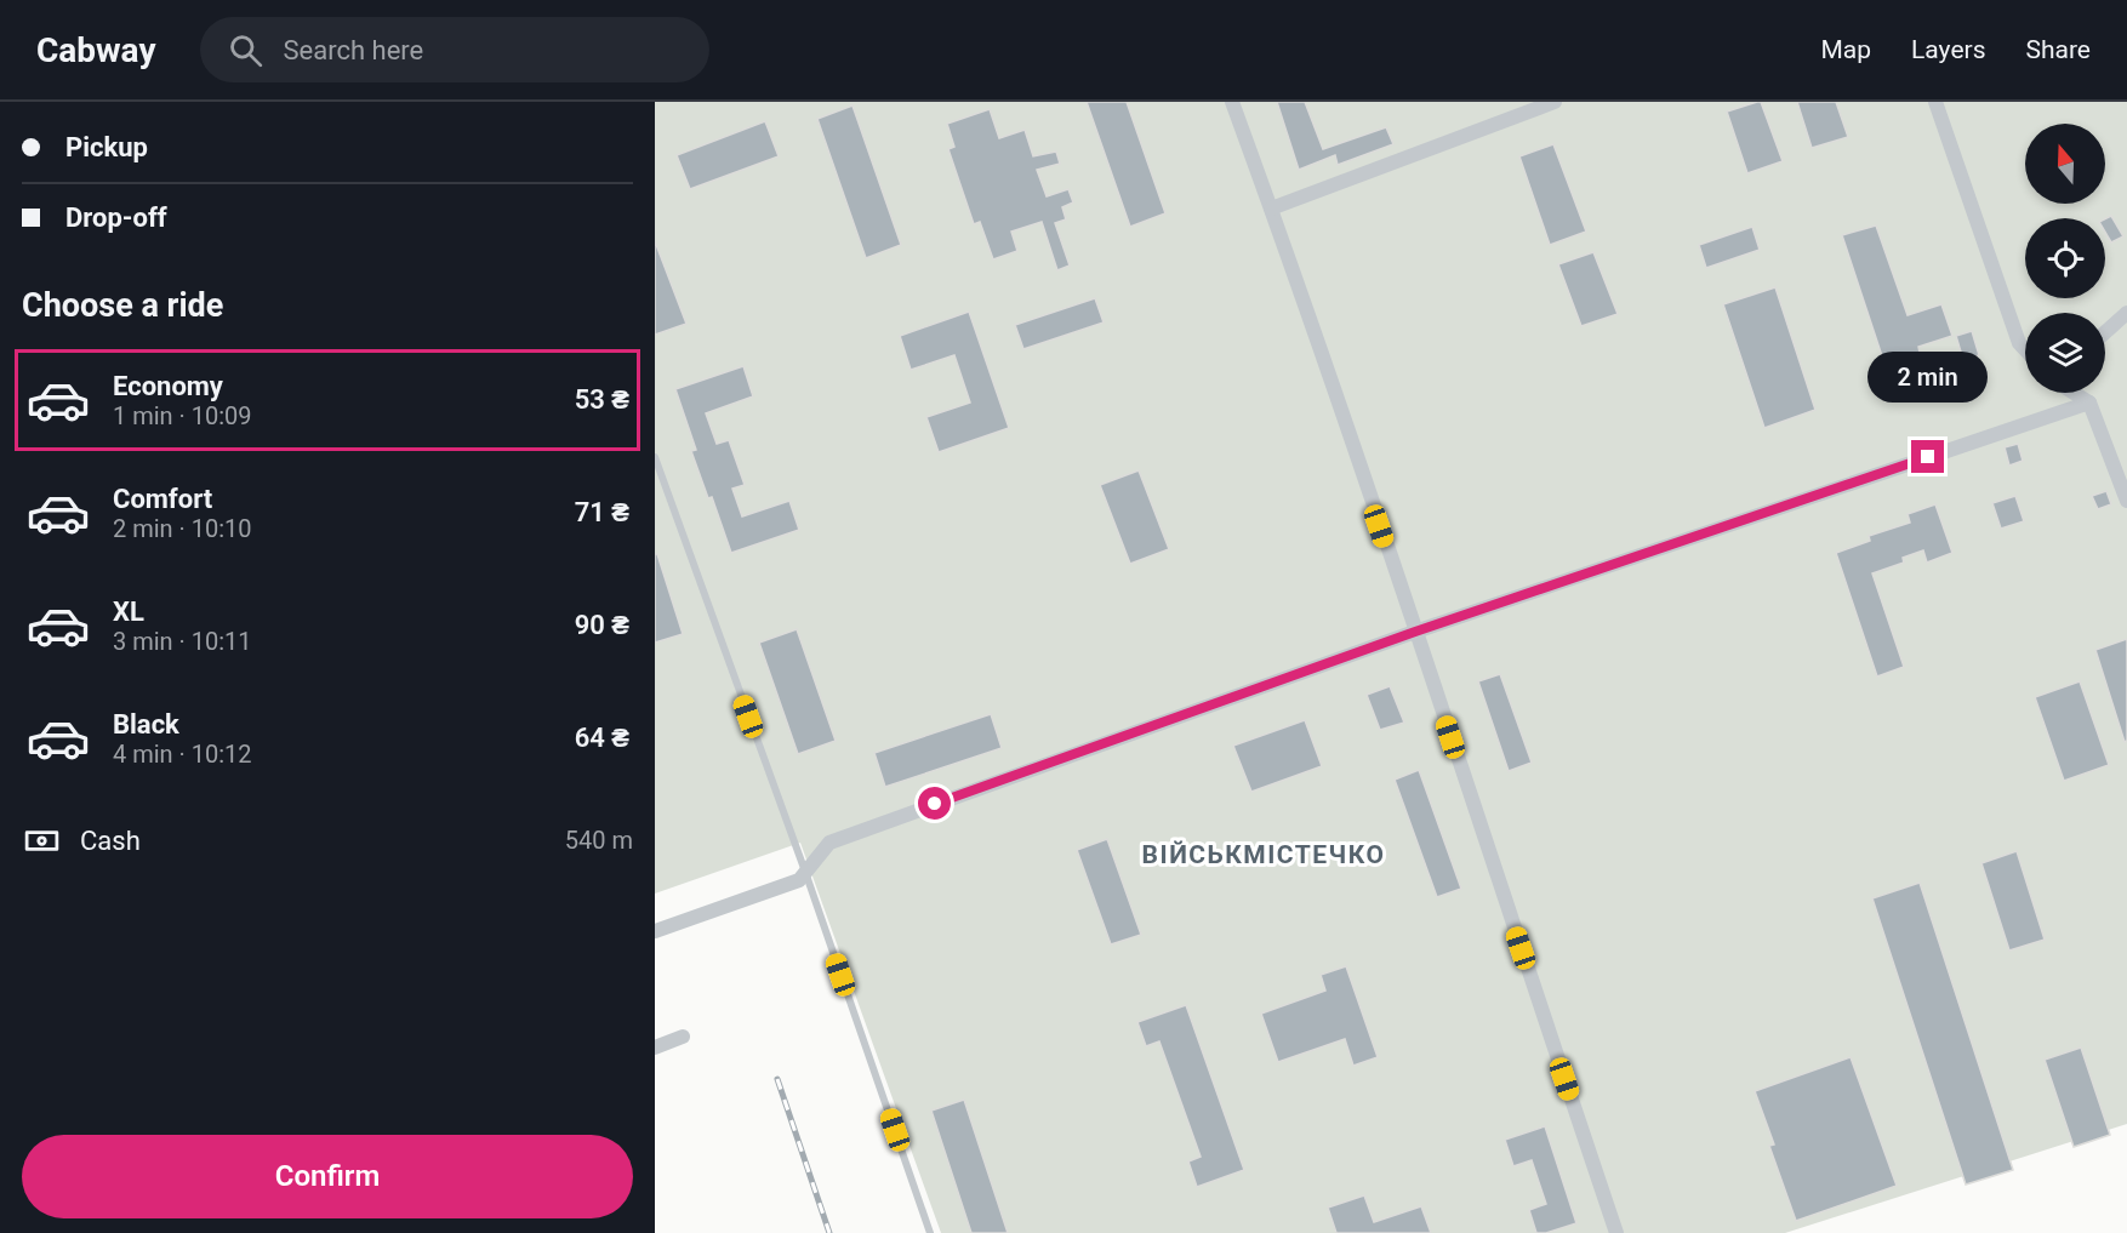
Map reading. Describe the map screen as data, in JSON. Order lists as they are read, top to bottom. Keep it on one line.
{"districts":["ВІЙСЬКМІСТЕЧКО"],"north":"top","page":{"header":"Cabway","search":"Search here","nav":["Map","Layers","Share"],"banner":["Pickup","Drop-off"],"heading":"Choose a ride","list":[{"name":"Economy","note":"1 min · 10:09","value":"53 ₴"},{"name":"Comfort","note":"2 min · 10:10","value":"71 ₴"},{"name":"XL","note":"3 min · 10:11","value":"90 ₴"},{"name":"Black","note":"4 min · 10:12","value":"64 ₴"}],"bubble":"2 min","pay":["Cash","540 m"],"buttons":"Confirm"}}
